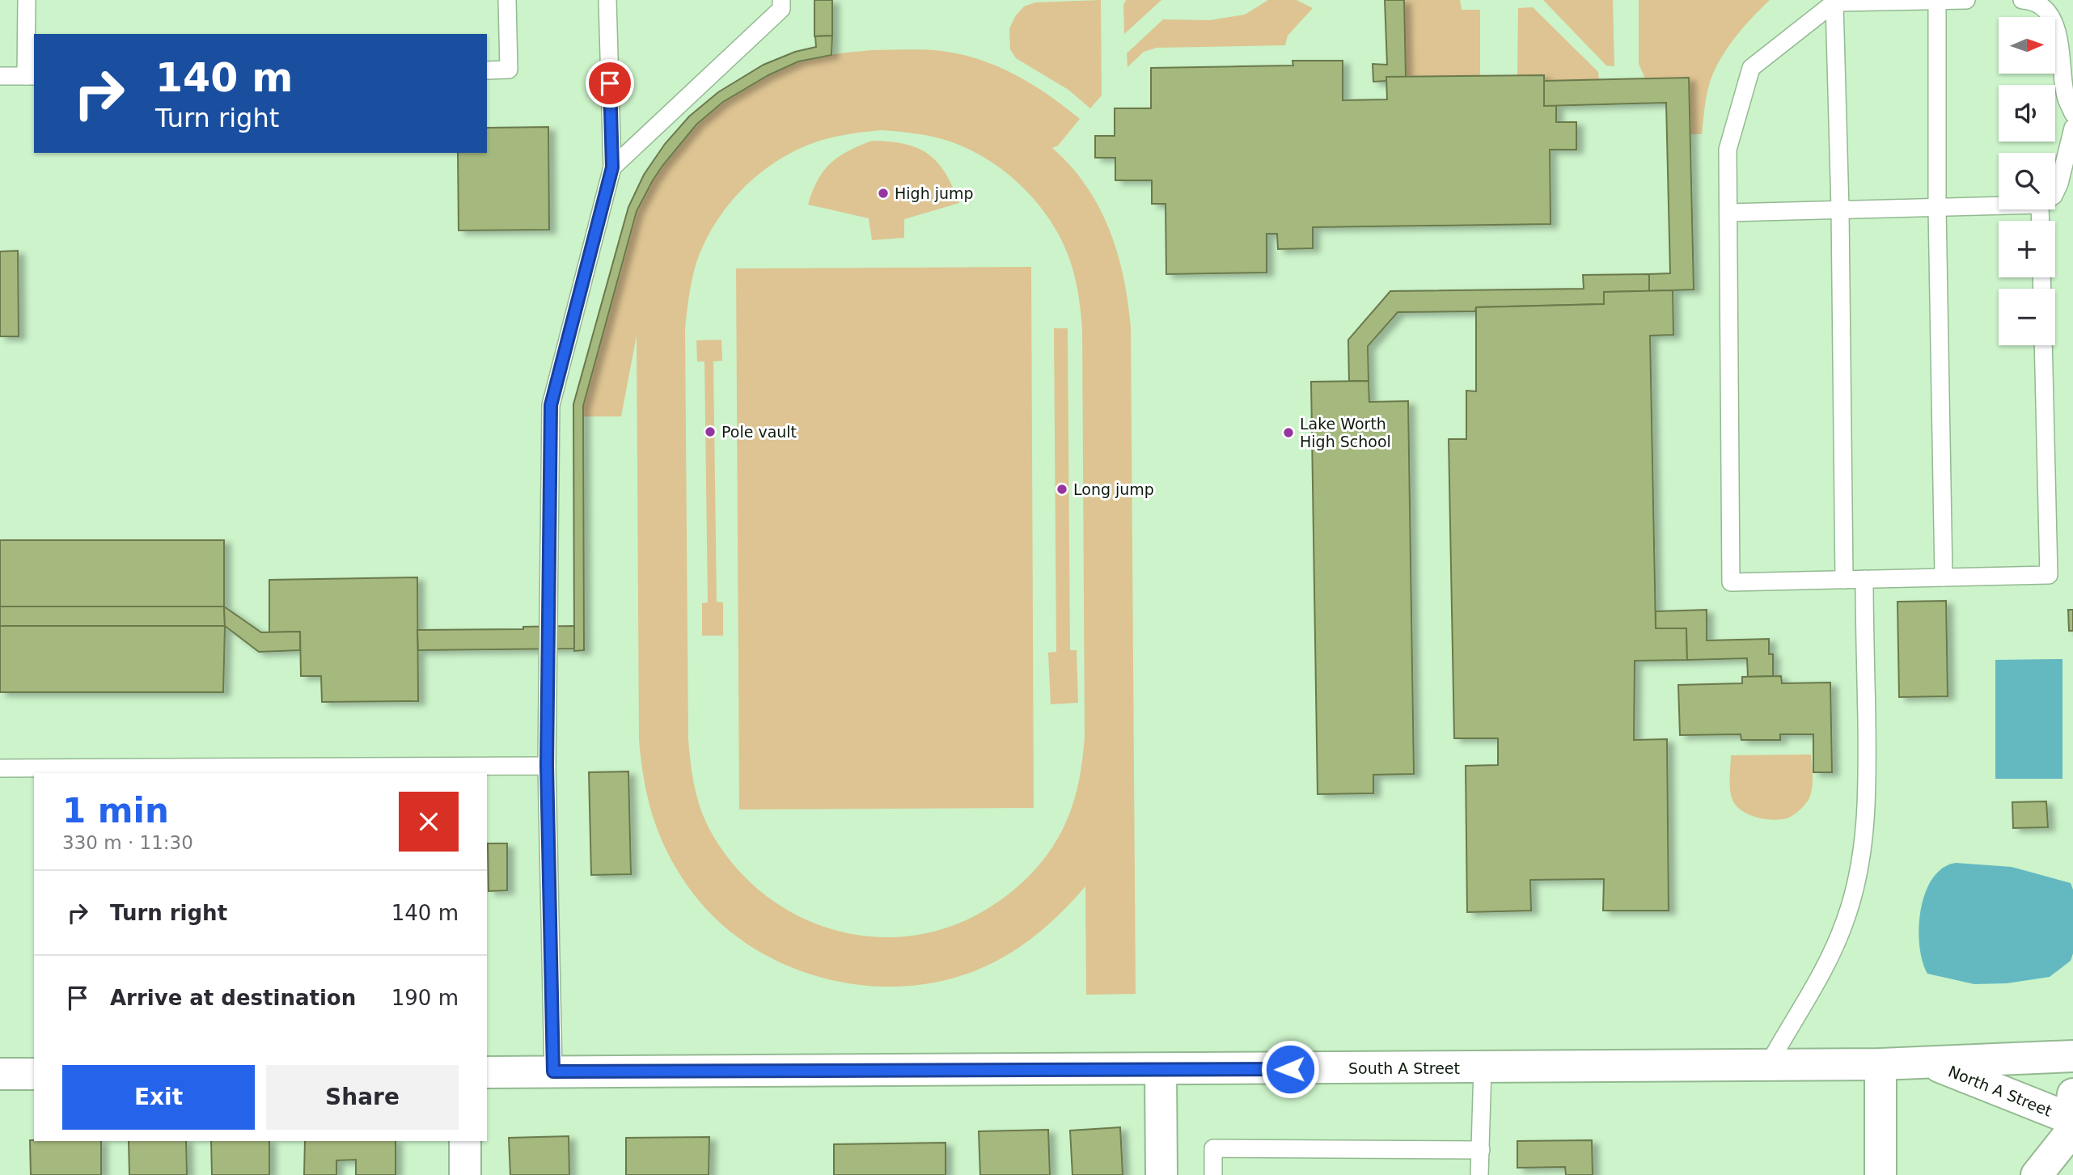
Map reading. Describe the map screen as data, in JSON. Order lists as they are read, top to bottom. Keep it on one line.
{"streets":{"street":["South A Street","North A Street"]},"crossings":[["South A Street","North A Street"]],"places":["High jump","Pole vault","Lake Worth High School","Long jump"],"north":"right","page":{"map_buttons":["+","−"],"turn":["140 m","Turn right"],"heading":["1 min","330 m · 11:30"],"list":[{"name":"Turn right","value":"140 m"},{"name":"Arrive at destination","value":"190 m"}],"buttons":["Exit","Share"]}}
